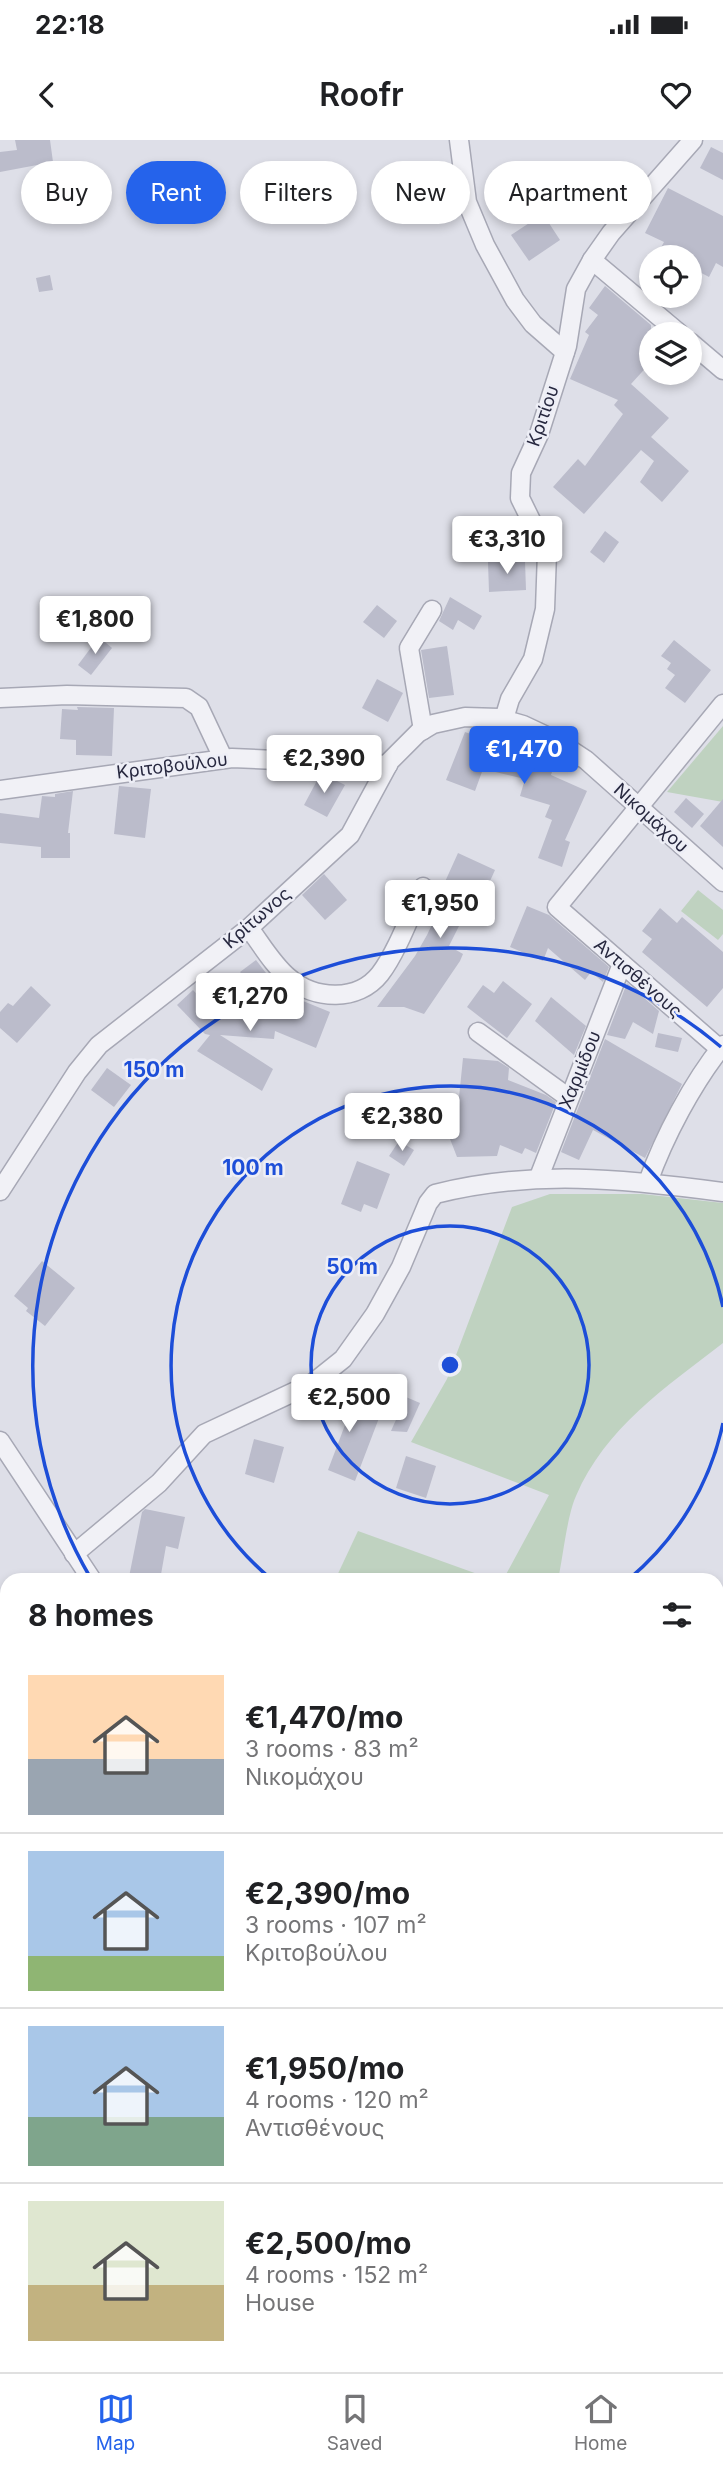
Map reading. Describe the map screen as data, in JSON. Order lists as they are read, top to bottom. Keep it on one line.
{"streets":{"street":["Κριτίου","Κριτοβούλου","Νικομάχου","Κρίτωνος","Αντισθένους","Χαρμίδου"]},"crossings":[["Κριτίου","Νικομάχου"],["Κριτίου","Κρίτωνος"],["Κριτοβούλου","Κρίτωνος"],["Νικομάχου","Κρίτωνος"],["Νικομάχου","Αντισθένους"],["Αντισθένους","Χαρμίδου"]],"page":{"status":"22:18","header":"Roofr","chip":["Buy","Rent","Filters","New","Apartment"],"price":["€3,310","€1,800","€1,470","€2,390","€1,950","€1,270","€2,380","€2,500"],"heading":"8 homes","list":[{"name":"€1,470/mo","note":"3 rooms · 83 m² · Νικομάχου"},{"name":"€2,390/mo","note":"3 rooms · 107 m² · Κριτοβούλου"},{"name":"€1,950/mo","note":"4 rooms · 120 m² · Αντισθένους"},{"name":"€2,500/mo","note":"4 rooms · 152 m² · House"}],"tabs":["Map","Saved","Home"]},"rings":["150 m","100 m","50 m"]}
